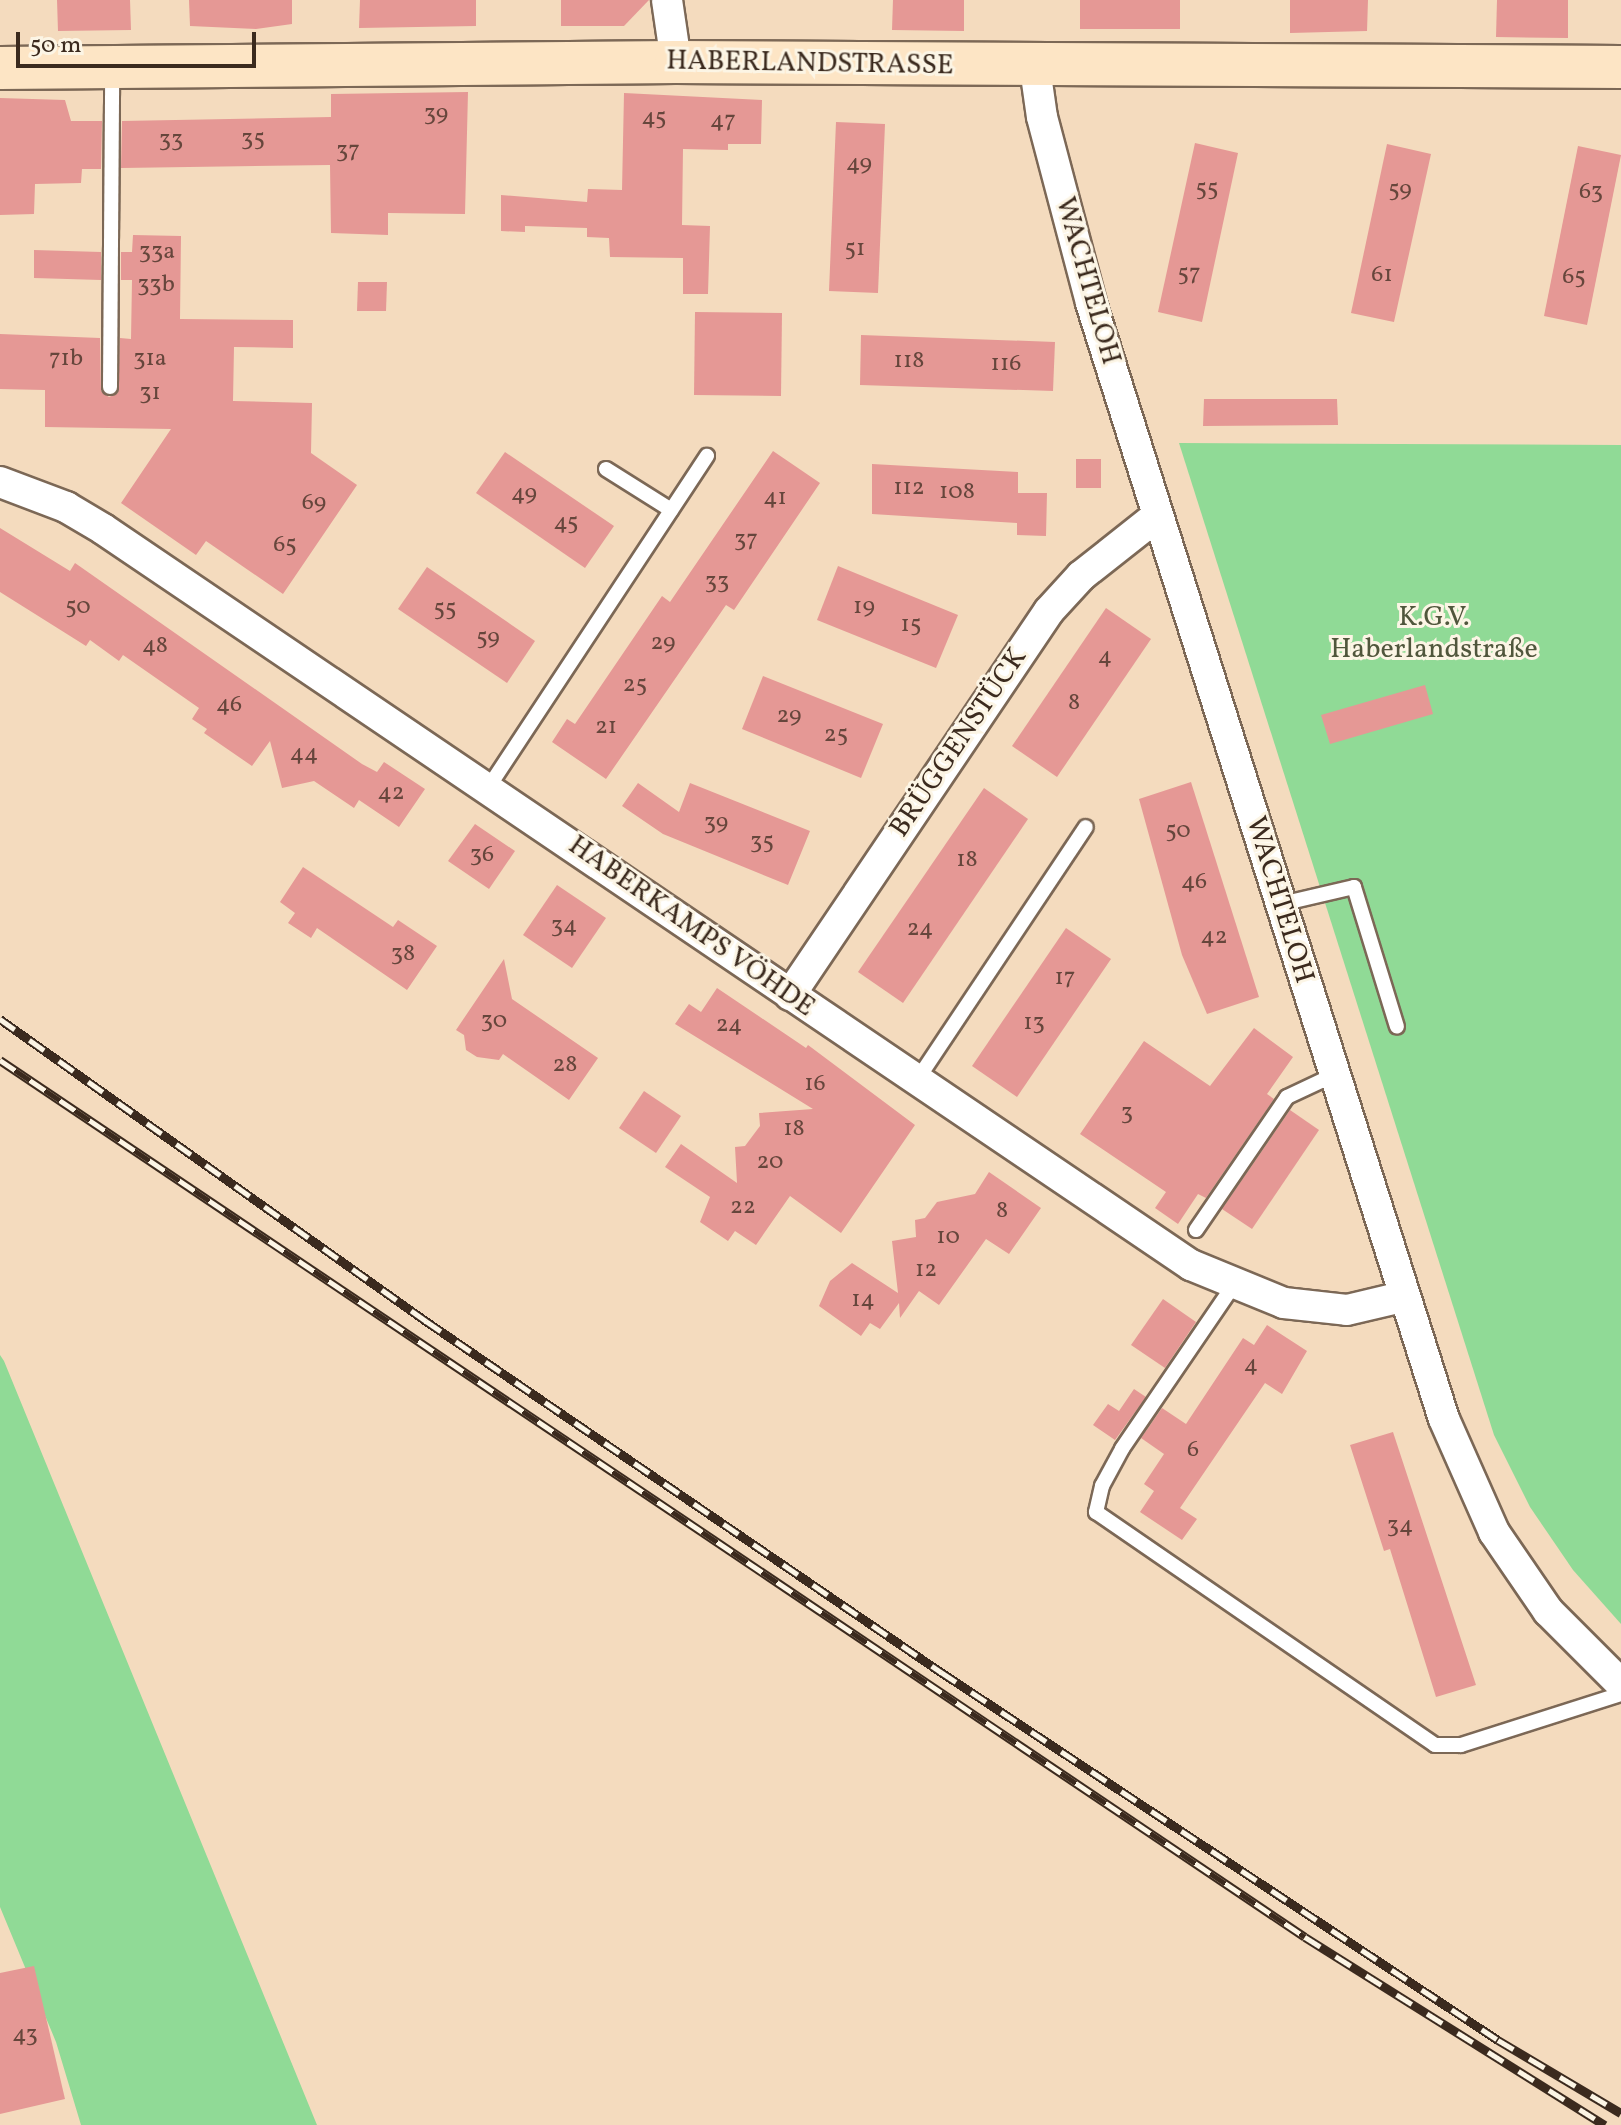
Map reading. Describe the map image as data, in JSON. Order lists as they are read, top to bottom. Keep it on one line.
{"streets":{"street":["HABERLANDSTRASSE","WACHTELOH","BRÜGGENSTÜCK","HABERKAMPS VÖHDE"]},"crossings":[["HABERLANDSTRASSE","WACHTELOH"],["WACHTELOH","BRÜGGENSTÜCK"],["WACHTELOH","HABERKAMPS VÖHDE"],["BRÜGGENSTÜCK","HABERKAMPS VÖHDE"]],"parks":["K.G.V. Haberlandstraße"],"house_numbers":["39","45","47","35","33","37","49","55","59","63","51","33a","57","61","65","33b","71b","31a","118","116","31","112","108","49","41","69","45","37","65","33","50","19","55","15","59","29","48","4","25","8","46","29","21","25","44","42","39","50","35","36","18","46","34","24","42","38","17","30","13","24","28","16","3","18","20","22","8","10","12","14","4","6","34","43"],"scale_bar":"50 m"}
